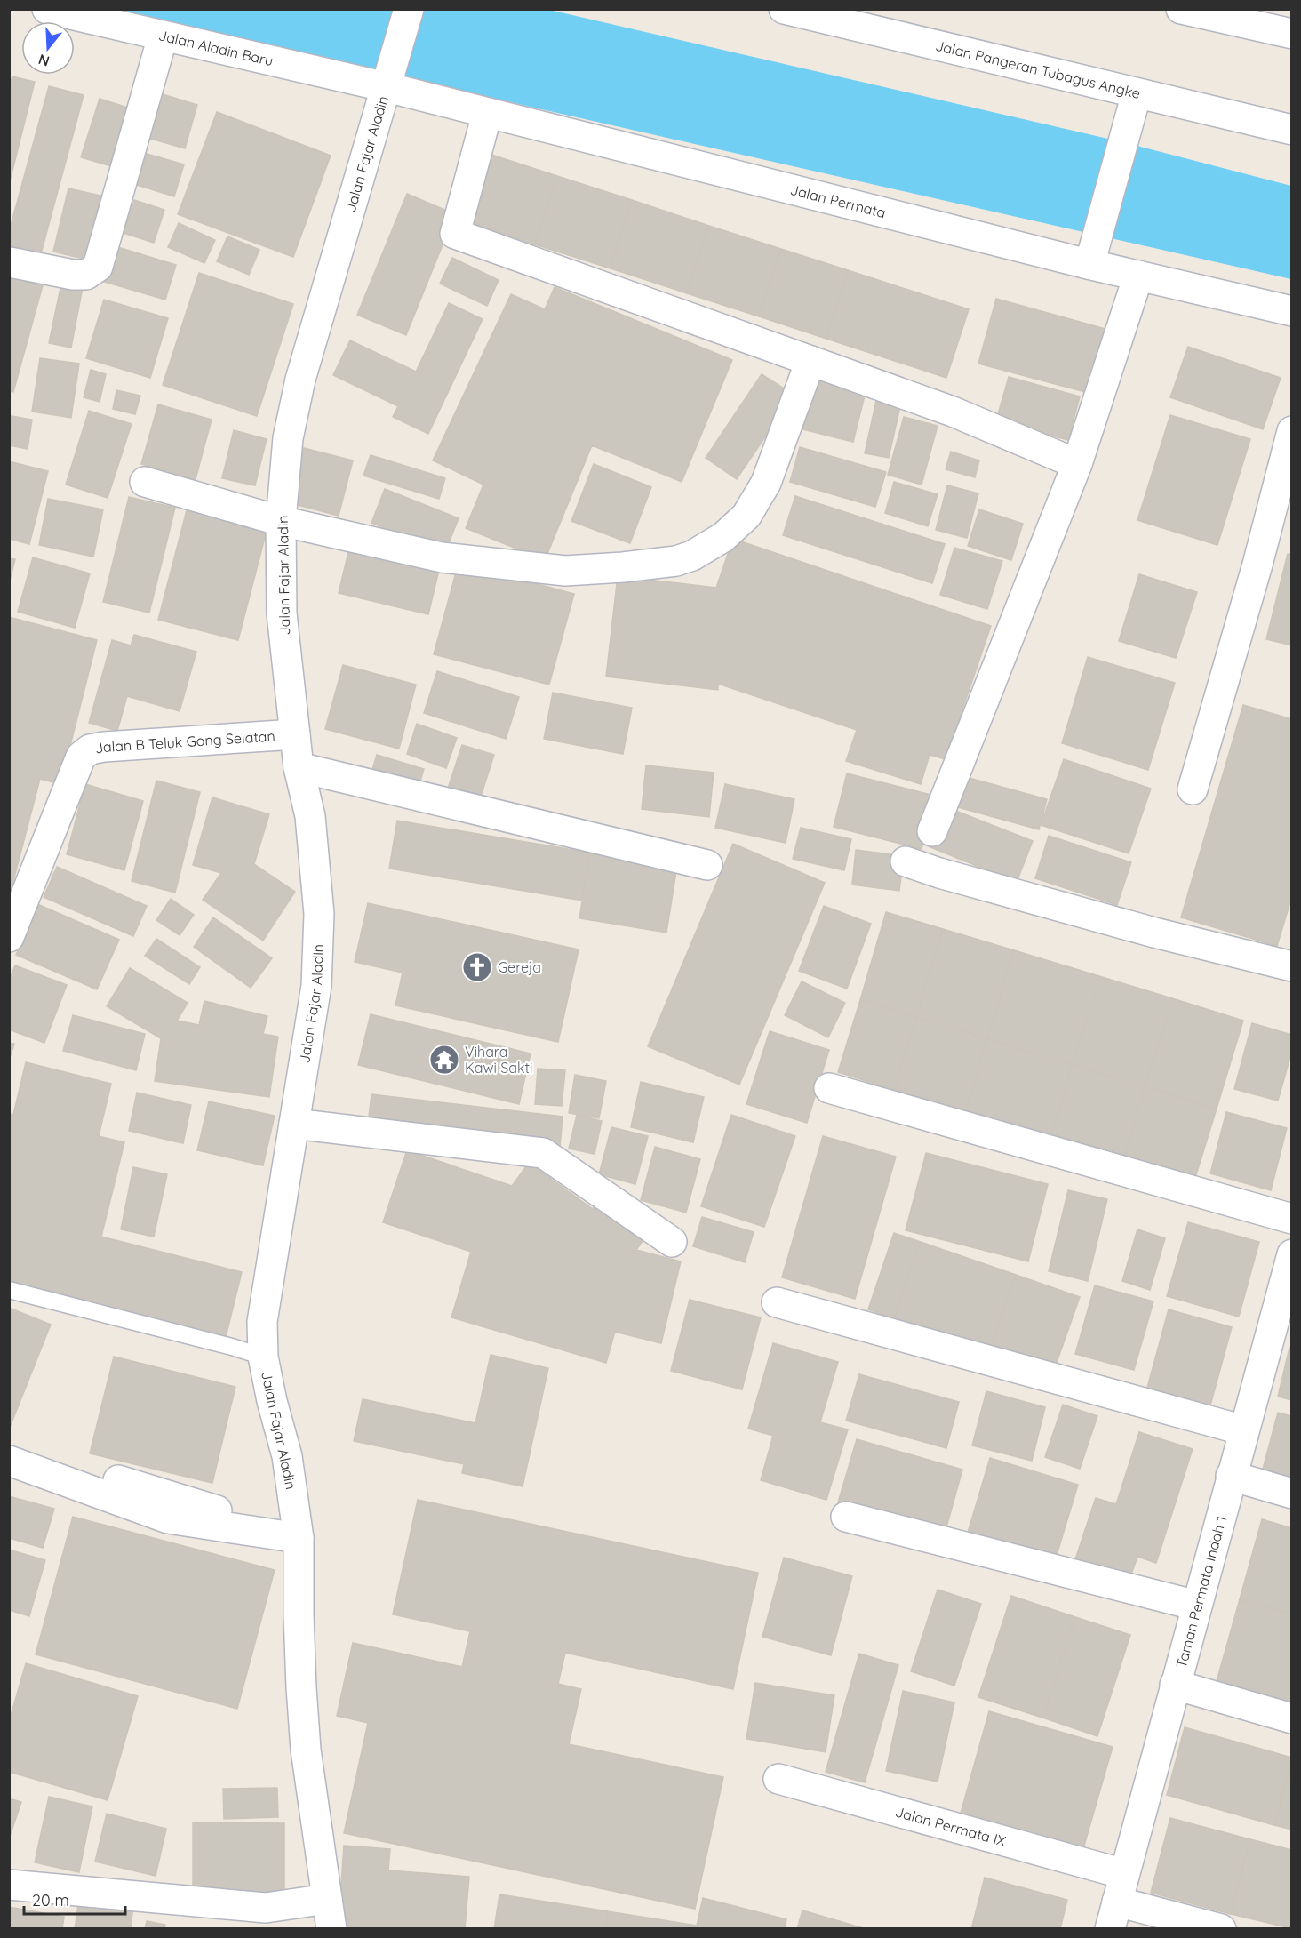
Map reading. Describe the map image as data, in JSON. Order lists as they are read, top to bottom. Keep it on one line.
{"streets":{"street":["Jalan Aladin Baru","Jalan Pangeran Tubagus Angke","Jalan Fajar Aladin","Jalan Permata","Jalan B Teluk Gong Selatan","Taman Permata Indah 1","Jalan Permata IX"]},"crossings":[["Jalan Aladin Baru","Jalan Fajar Aladin"],["Jalan Aladin Baru","Jalan Permata"],["Jalan Fajar Aladin","Jalan Permata"],["Jalan Fajar Aladin","Jalan B Teluk Gong Selatan"],["Taman Permata Indah 1","Jalan Permata IX"]],"places":{"church":["Gereja"],"temple":["Vihara Kawi Sakti"]},"scale_bar":"20 m","north":"bottom"}
